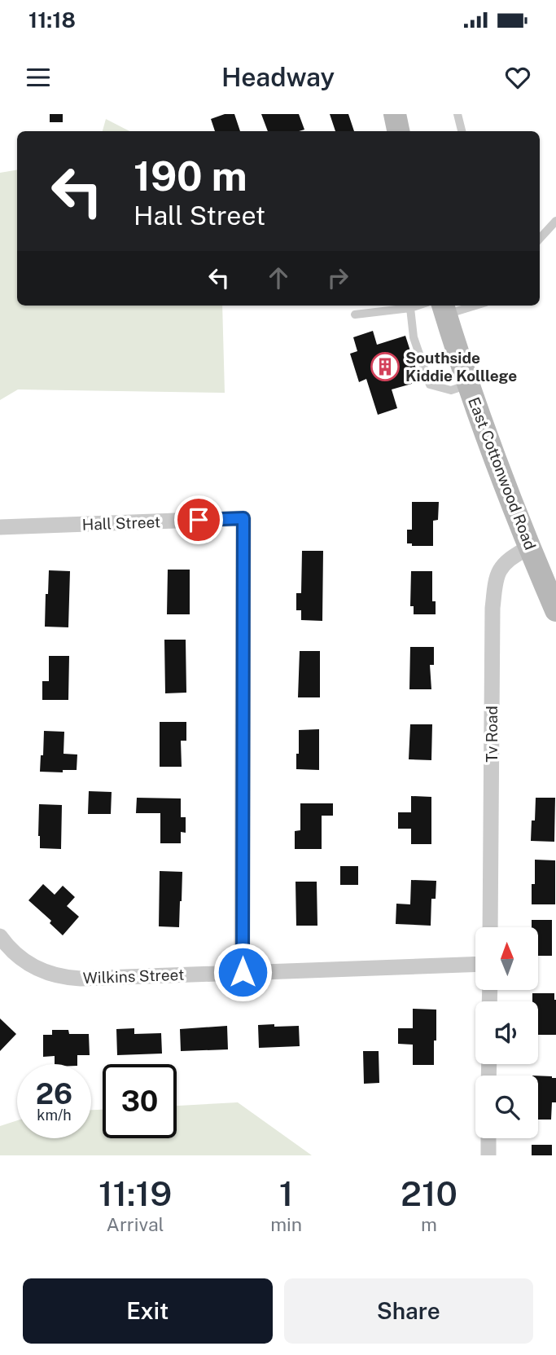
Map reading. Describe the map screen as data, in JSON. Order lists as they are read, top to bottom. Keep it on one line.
{"streets":{"main road":["East Cottonwood Road"],"street":["Hall Street","Tv Road","Wilkins Street"]},"crossings":[["East Cottonwood Road","Tv Road"],["Hall Street","Wilkins Street"]],"places":{"building":["Southside Kiddie Kolllege"]},"north":"top","page":{"status":"11:18","header":"Headway","turn":["190 m","Hall Street"],"speed":"26 km/h","limit":"30","eta":["11:19","Arrival","1","min","210","m"],"buttons":["Exit","Share"]}}
